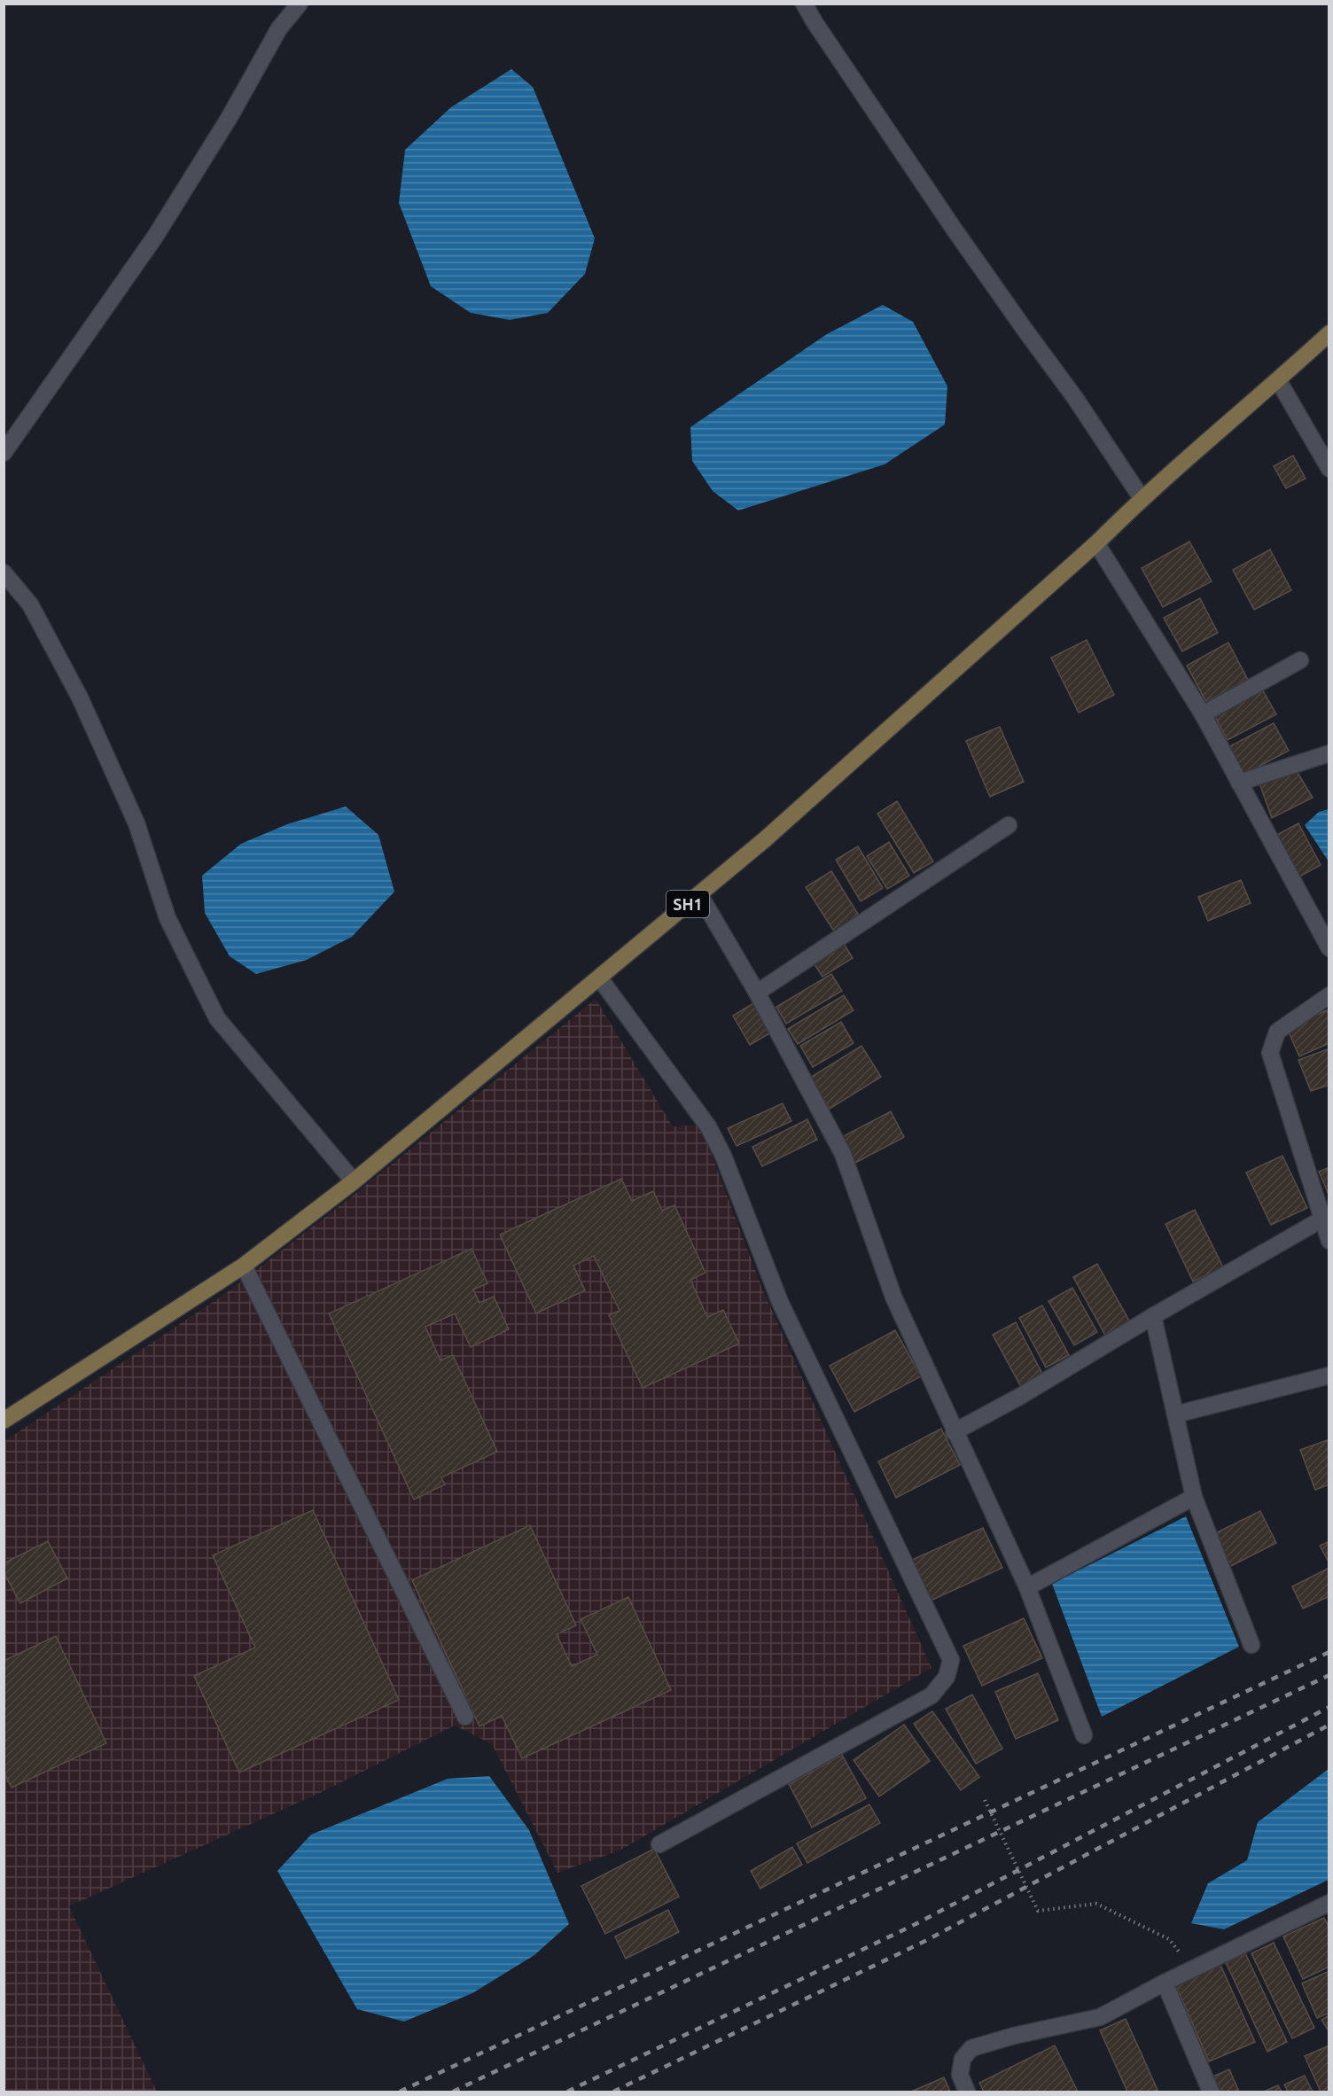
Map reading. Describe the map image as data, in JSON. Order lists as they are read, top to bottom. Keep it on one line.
{"streets":{"main road":["SH1"]}}
